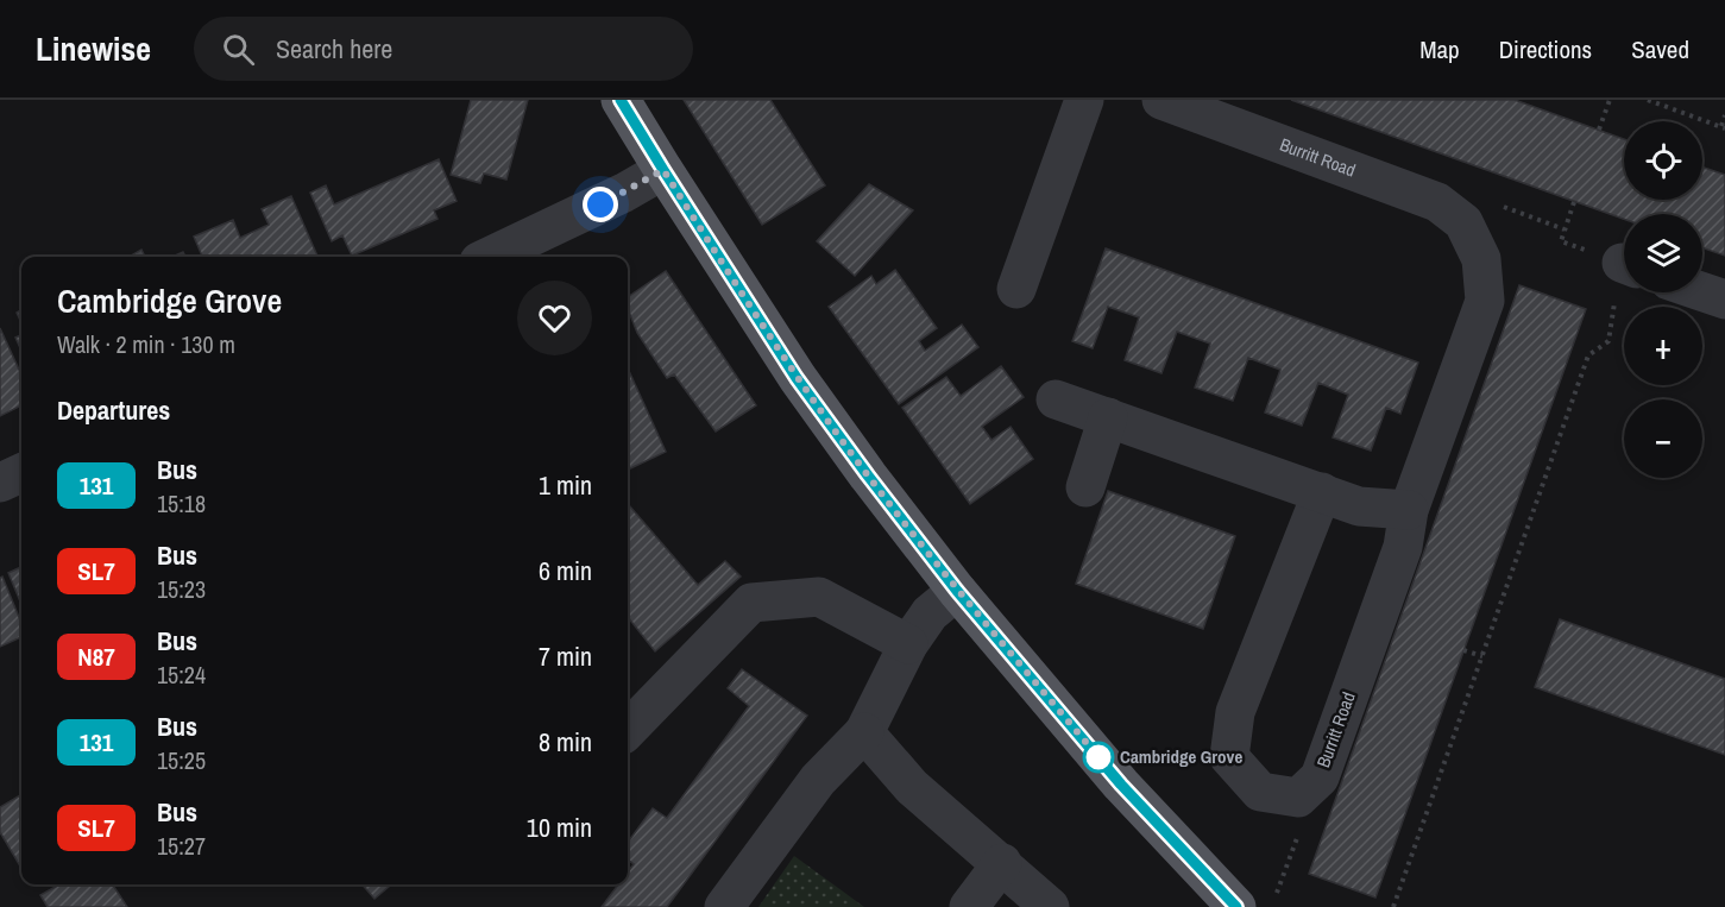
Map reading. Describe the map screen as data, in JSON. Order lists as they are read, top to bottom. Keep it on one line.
{"streets":{"street":["Burritt Road"]},"places":["Cambridge Grove"],"lines":["bus line 131"],"page":{"header":"Linewise","search":"Search here","nav":["Map","Directions","Saved"],"map_buttons":["+","−"],"heading":[["Cambridge Grove","Walk · 2 min · 130 m"],"Departures"],"list":[{"mark":"131","name":"Bus","note":"15:18","value":"1 min"},{"mark":"SL7","name":"Bus","note":"15:23","value":"6 min"},{"mark":"N87","name":"Bus","note":"15:24","value":"7 min"},{"mark":"131","name":"Bus","note":"15:25","value":"8 min"},{"mark":"SL7","name":"Bus","note":"15:27","value":"10 min"}]}}
